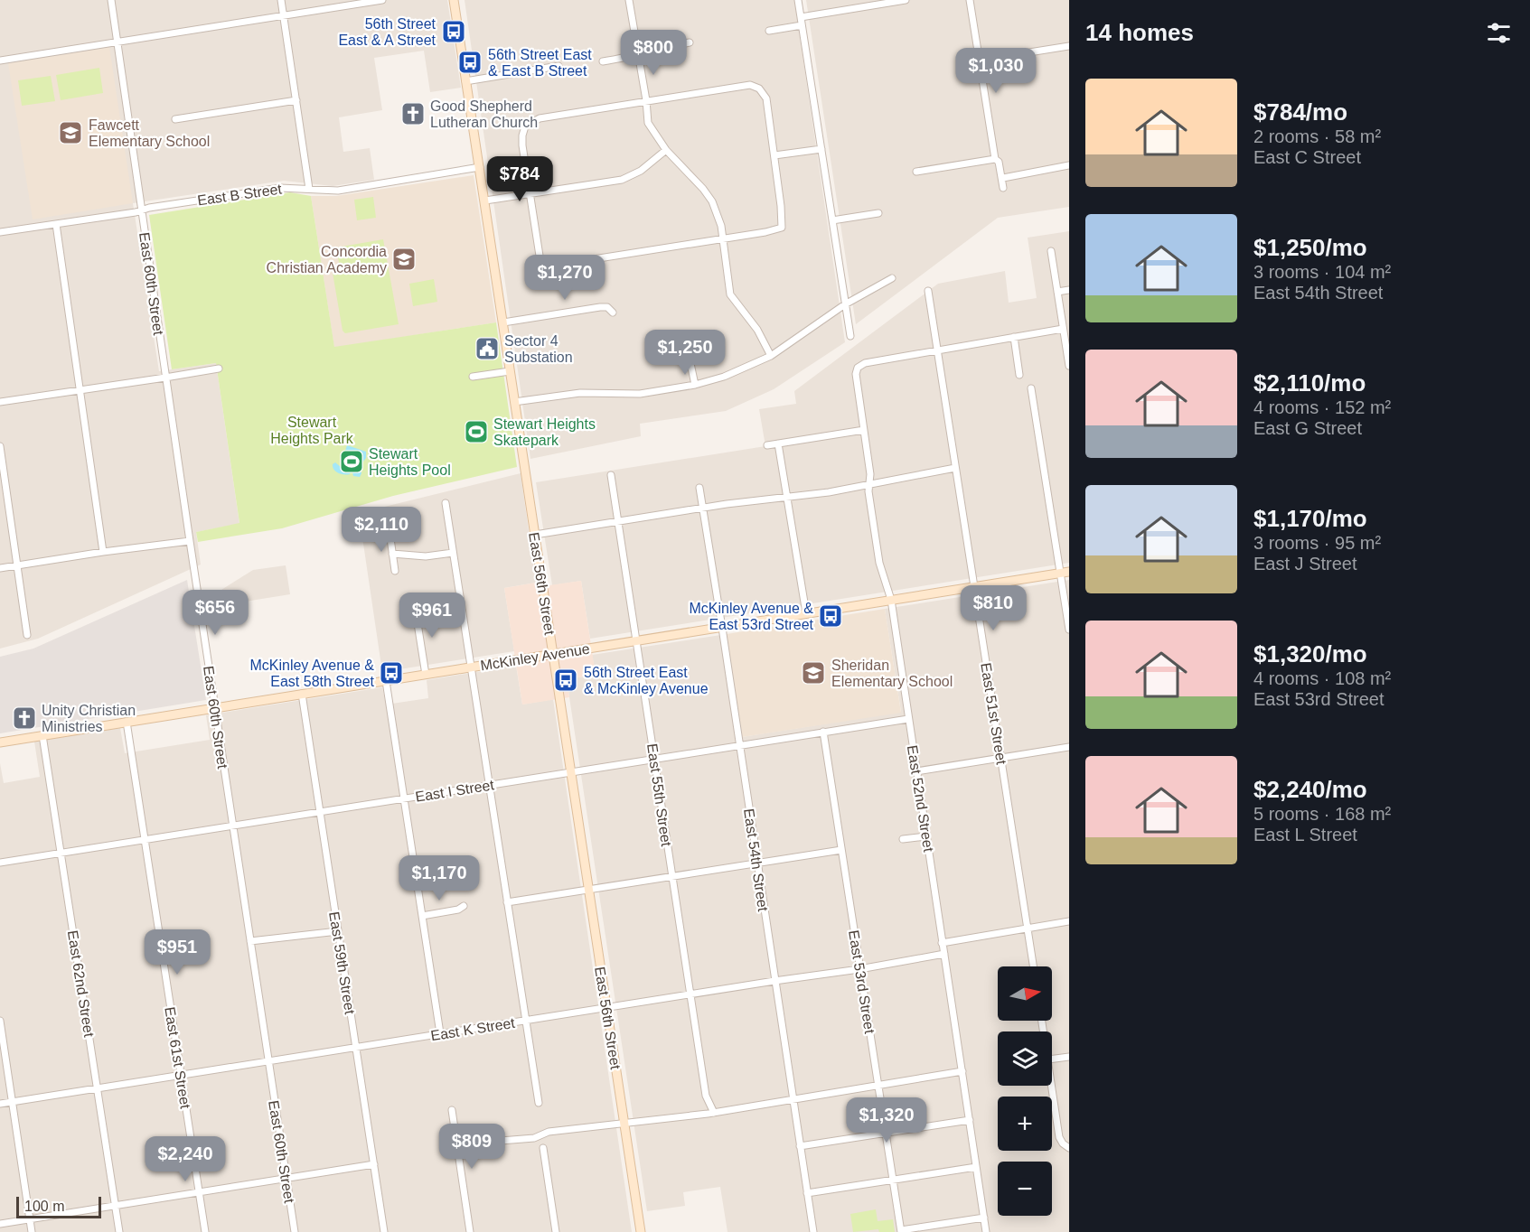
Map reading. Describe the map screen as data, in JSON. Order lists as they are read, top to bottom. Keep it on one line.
{"streets":{"street":["East B Street","East 60th Street","East 56th Street","McKinley Avenue","East 51st Street","East I Street","East 55th Street","East 52nd Street","East 54th Street","East 59th Street","East 53rd Street","East 62nd Street","East K Street","East 61st Street"]},"crossings":[["East B Street","East 60th Street"],["East B Street","East 56th Street"],["East 60th Street","McKinley Avenue"],["East 60th Street","East I Street"],["East 60th Street","East K Street"],["East 56th Street","McKinley Avenue"],["East 56th Street","East I Street"],["East 56th Street","East K Street"],["McKinley Avenue","East 51st Street"],["McKinley Avenue","East 55th Street"],["McKinley Avenue","East 52nd Street"],["McKinley Avenue","East 54th Street"],["McKinley Avenue","East 59th Street"],["McKinley Avenue","East 62nd Street"],["McKinley Avenue","East 61st Street"],["East 51st Street","East 52nd Street"],["East I Street","East 55th Street"],["East I Street","East 52nd Street"],["East I Street","East 54th Street"],["East I Street","East 59th Street"],["East I Street","East 53rd Street"],["East I Street","East 62nd Street"],["East I Street","East 61st Street"],["East 55th Street","East K Street"],["East 52nd Street","East K Street"],["East 54th Street","East K Street"],["East 59th Street","East K Street"],["East 53rd Street","East K Street"],["East 62nd Street","East K Street"],["East K Street","East 61st Street"]],"parks":["Stewart Heights Park"],"places":{"bus stop":["56th Street East & A Street","56th Street East & East B Street","McKinley Avenue & East 53rd Street","McKinley Avenue & East 58th Street","56th Street East & McKinley Avenue"],"church":["Good Shepherd Lutheran Church","Unity Christian Ministries"],"school or university":["Fawcett Elementary School","Concordia Christian Academy","Sheridan Elementary School"],"public building":["Sector 4 Substation"],"sports":["Stewart Heights Skatepark","Stewart Heights Pool"]},"scale_bar":"100 m","north":"right","page":{"heading":"14 homes","price":["$800","$1,030","$784","$1,270","$1,250","$2,110","$810","$656","$961","$1,170","$951","$1,320","$809","$2,240"],"list":[{"name":"$784/mo","note":"2 rooms · 58 m² · East C Street"},{"name":"$1,250/mo","note":"3 rooms · 104 m² · East 54th Street"},{"name":"$2,110/mo","note":"4 rooms · 152 m² · East G Street"},{"name":"$1,170/mo","note":"3 rooms · 95 m² · East J Street"},{"name":"$1,320/mo","note":"4 rooms · 108 m² · East 53rd Street"},{"name":"$2,240/mo","note":"5 rooms · 168 m² · East L Street"}],"map_buttons":["+","−"],"scale":"100 m"}}
